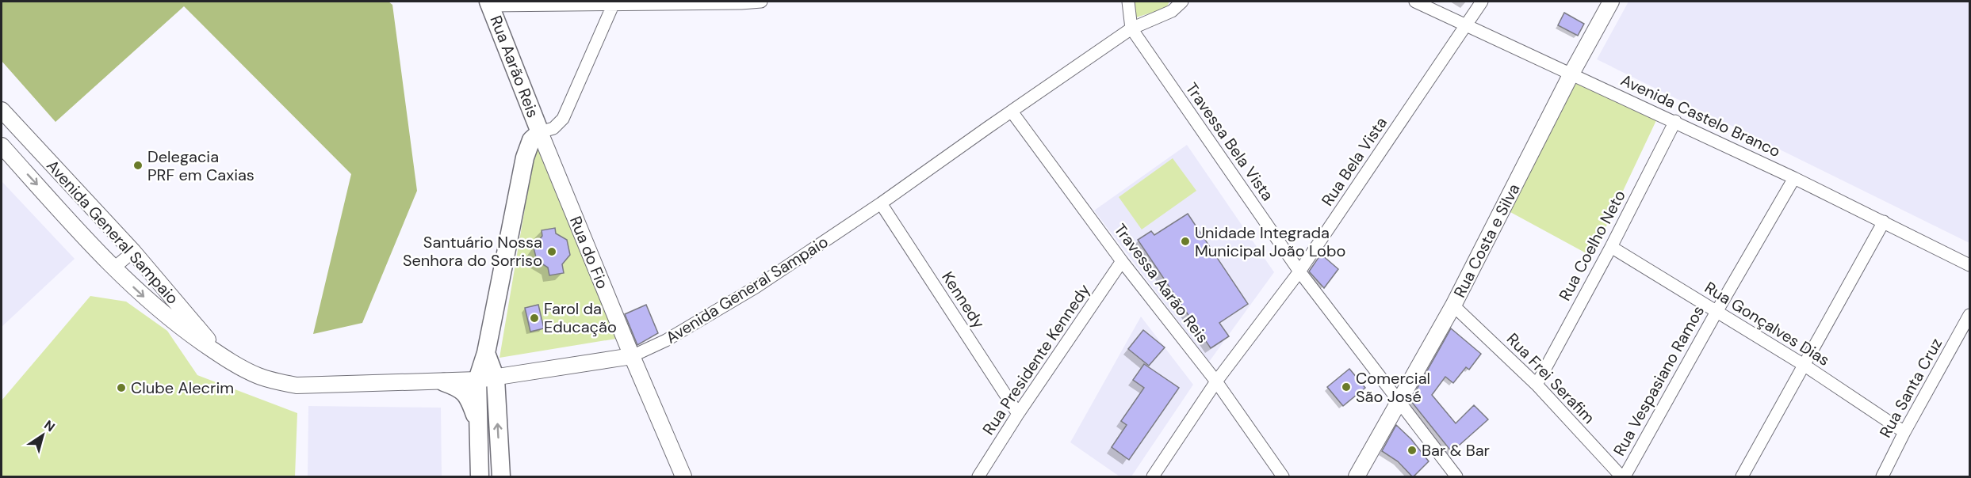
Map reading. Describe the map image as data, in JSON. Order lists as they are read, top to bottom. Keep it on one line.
{"streets":{"main road":["Rua Aarão Reis"],"street":["Avenida Castelo Branco","Travessa Bela Vista","Rua Bela Vista","Avenida General Sampaio","Rua Costa e Silva","Rua Coelho Neto","Rua do Fio","Travessa Aarão Reis","Kennedy","Rua Gonçalves Dias","Rua Presidente Kennedy","Rua Frei Serafim","Rua Vespasiano Ramos","Rua Santa Cruz"]},"crossings":[["Rua Aarão Reis","Rua do Fio"],["Avenida Castelo Branco","Rua Bela Vista"],["Avenida Castelo Branco","Rua Costa e Silva"],["Avenida Castelo Branco","Rua Coelho Neto"],["Avenida Castelo Branco","Rua Vespasiano Ramos"],["Travessa Bela Vista","Rua Bela Vista"],["Travessa Bela Vista","Avenida General Sampaio"],["Travessa Bela Vista","Rua Costa e Silva"],["Rua Bela Vista","Travessa Aarão Reis"],["Avenida General Sampaio","Rua do Fio"],["Avenida General Sampaio","Travessa Aarão Reis"],["Avenida General Sampaio","Kennedy"],["Rua Costa e Silva","Rua Frei Serafim"],["Rua Coelho Neto","Rua Gonçalves Dias"],["Rua Coelho Neto","Rua Frei Serafim"],["Travessa Aarão Reis","Rua Presidente Kennedy"],["Kennedy","Rua Presidente Kennedy"],["Rua Gonçalves Dias","Rua Vespasiano Ramos"],["Rua Gonçalves Dias","Rua Santa Cruz"],["Rua Frei Serafim","Rua Vespasiano Ramos"]],"places":["Delegacia PRF em Caxias","Unidade Integrada Municipal João Lobo","Santuário Nossa Senhora do Sorriso","Farol da Educação","Comercial São José","Clube Alecrim","Bar & Bar"],"north":"top right"}
